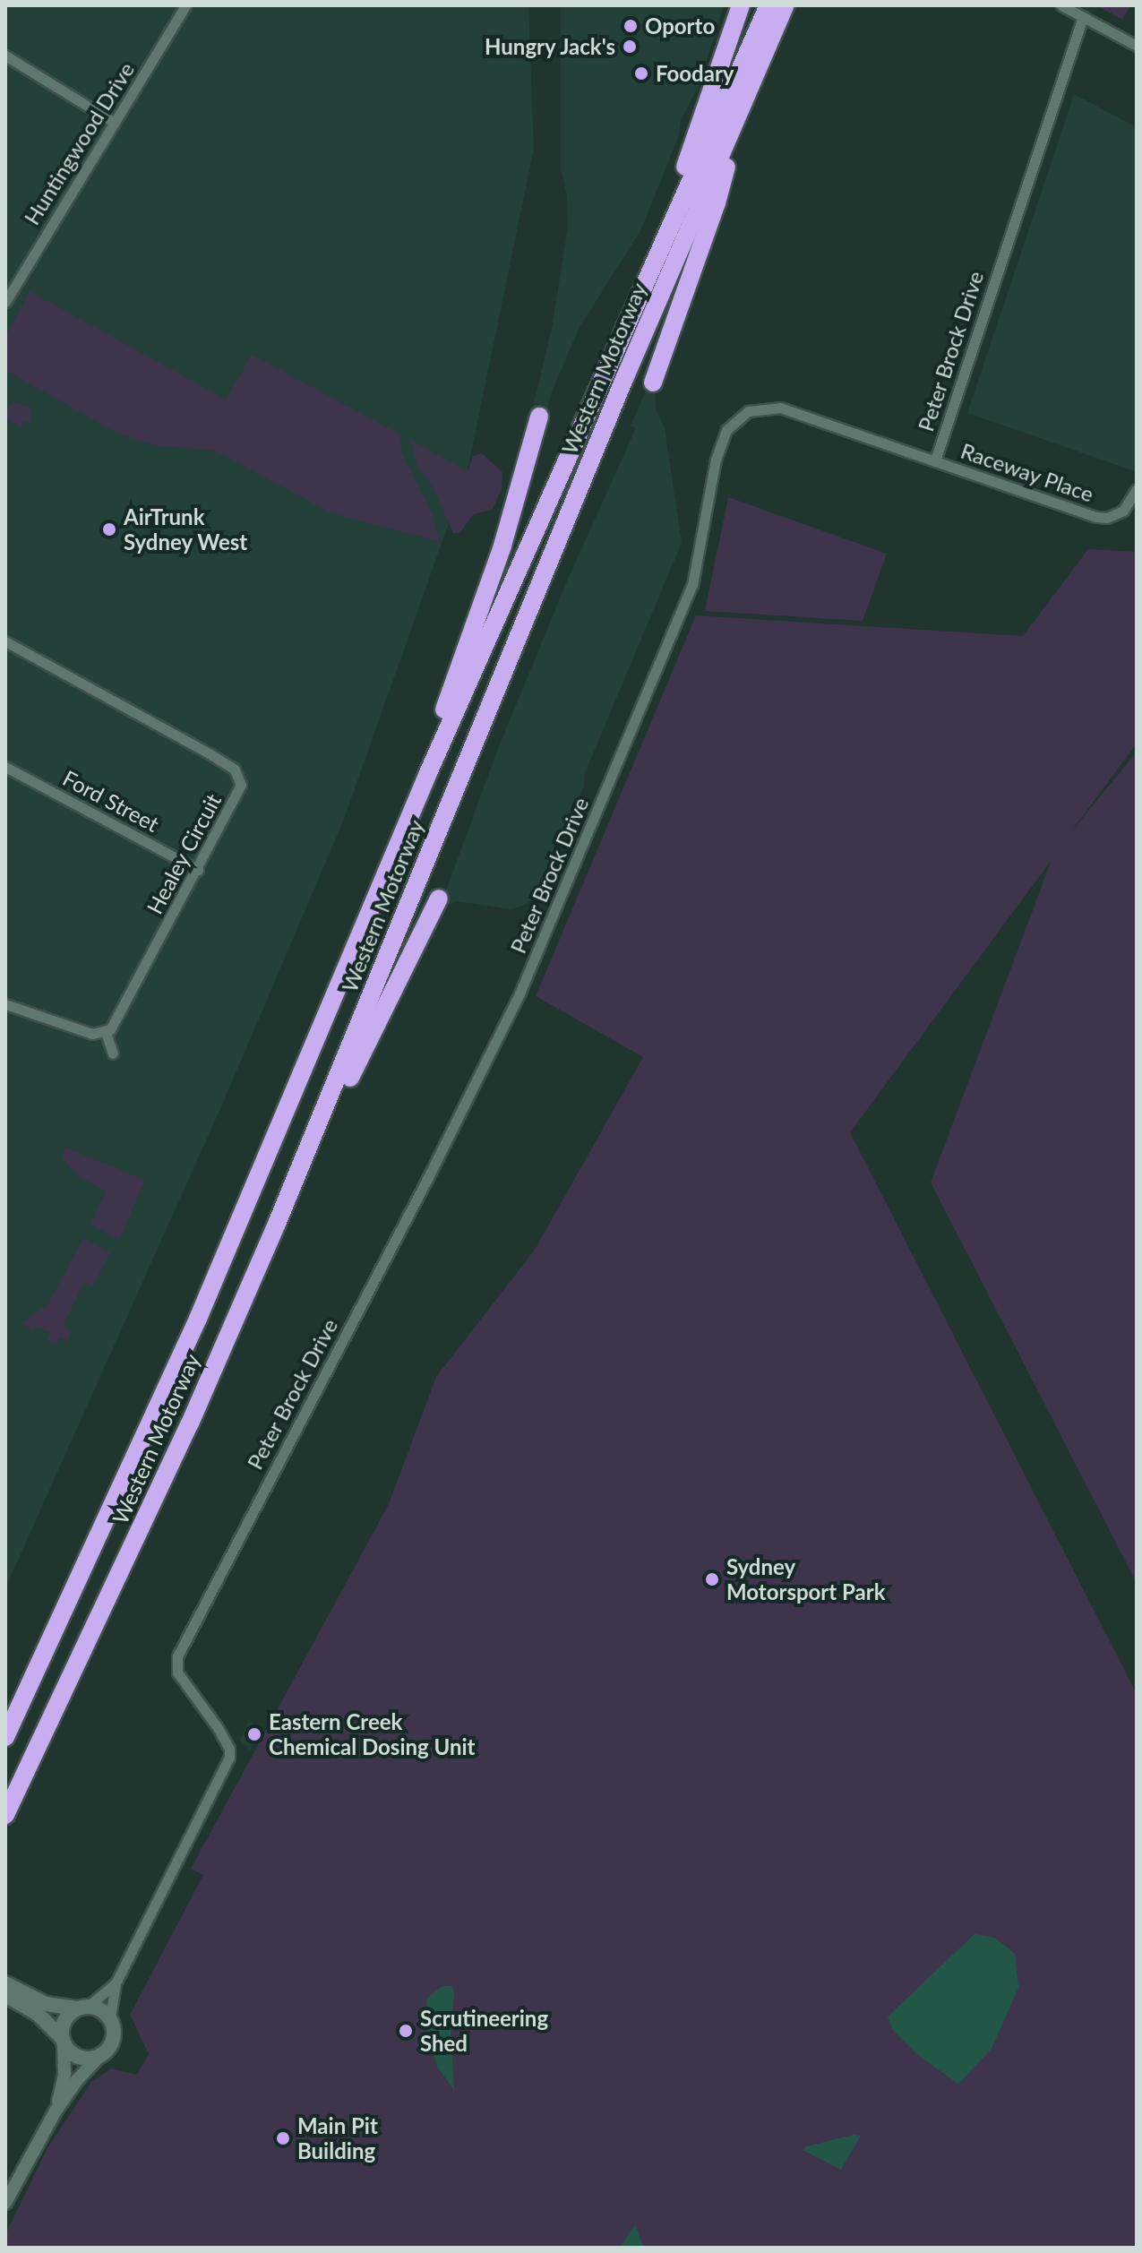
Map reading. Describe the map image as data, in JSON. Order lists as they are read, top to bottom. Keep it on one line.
{"streets":{"highway":["Western Motorway"],"street":["Huntingwood Drive","Peter Brock Drive","Raceway Place","Ford Street","Healey Circuit"]},"crossings":[["Peter Brock Drive","Raceway Place"],["Ford Street","Healey Circuit"]],"places":["Oporto","Hungry Jack's","Foodary","AirTrunk Sydney West","Sydney Motorsport Park","Eastern Creek Chemical Dosing Unit","Scrutineering Shed","Main Pit Building"]}
